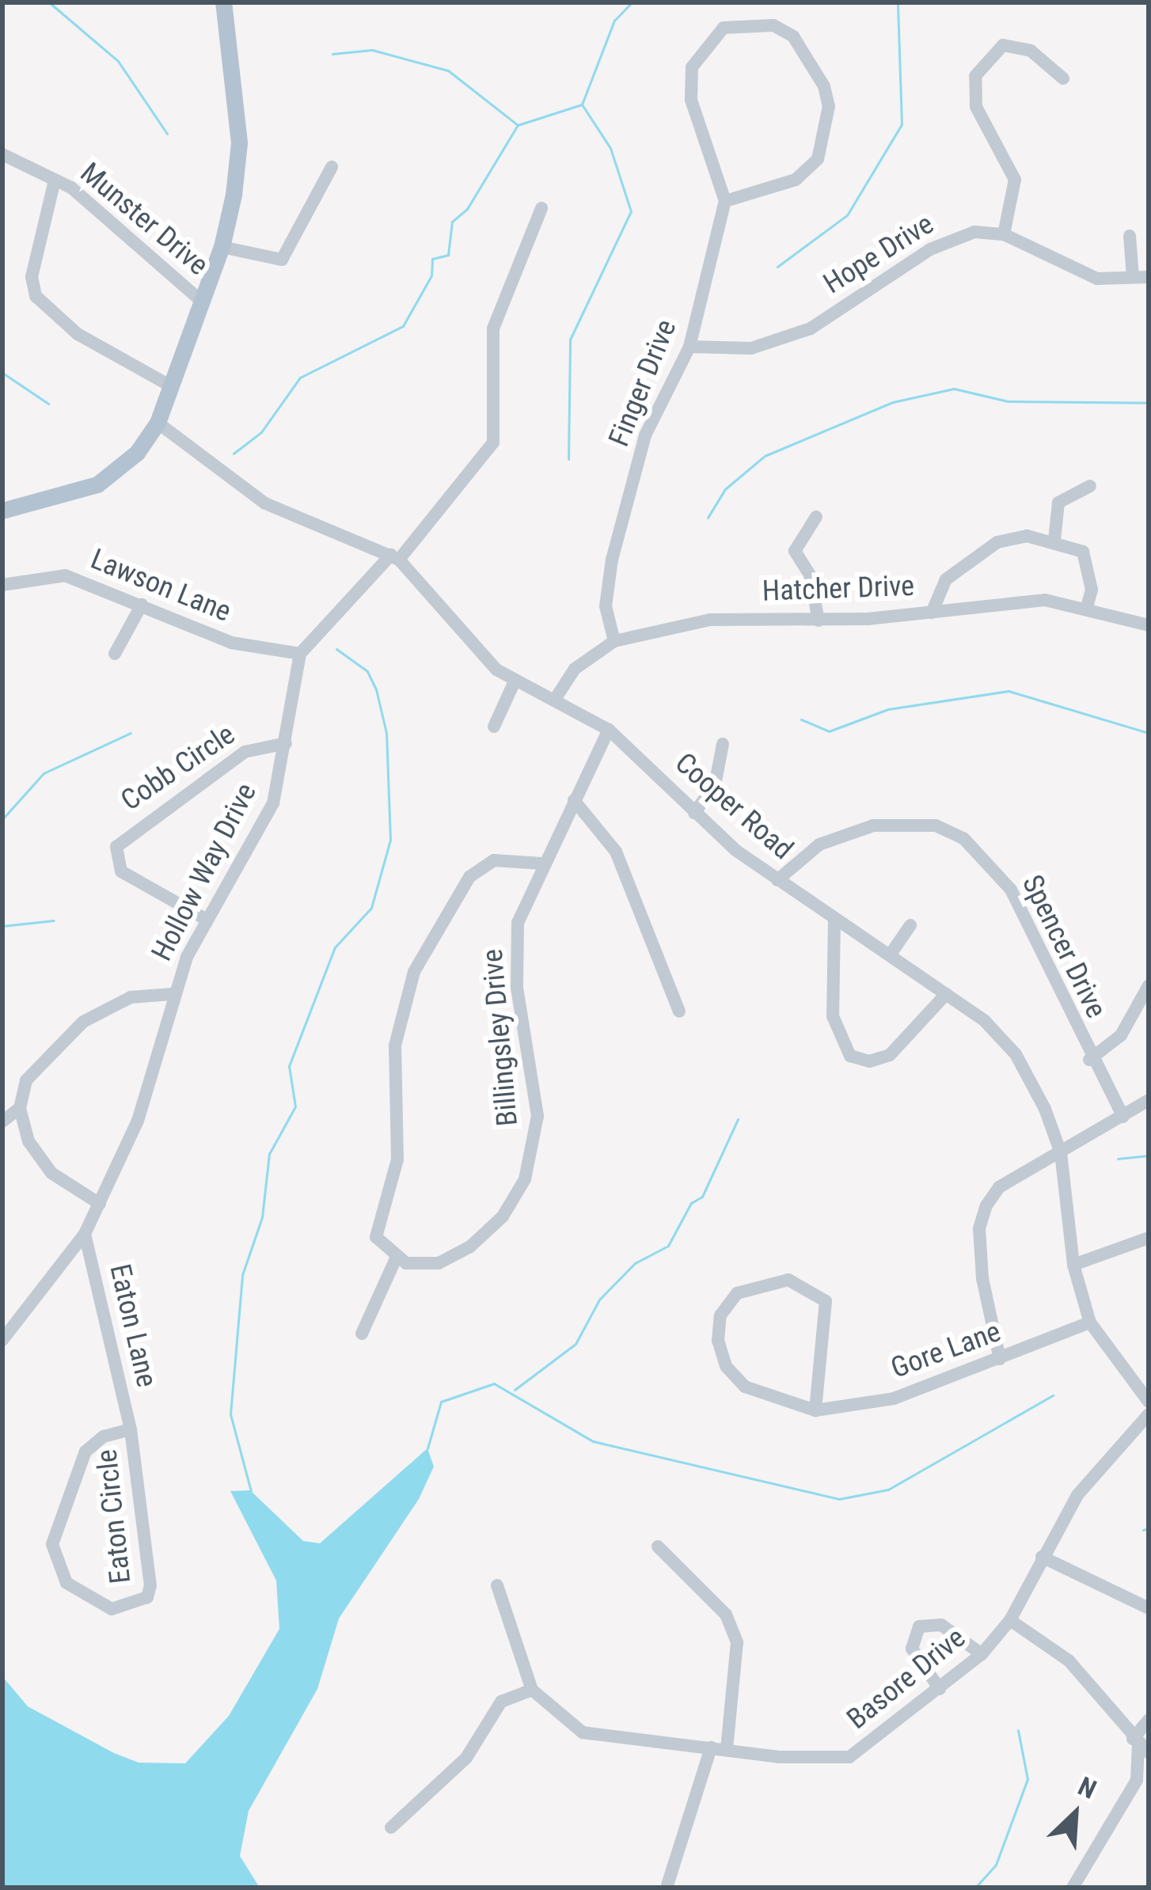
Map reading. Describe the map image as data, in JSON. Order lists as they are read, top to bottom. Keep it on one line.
{"streets":{"street":["Munster Drive","Hope Drive","Finger Drive","Lawson Lane","Hatcher Drive","Cobb Circle","Cooper Road","Hollow Way Drive","Spencer Drive","Billingsley Drive","Eaton Lane","Gore Lane","Eaton Circle","Basore Drive"]},"crossings":[["Hope Drive","Finger Drive"],["Finger Drive","Hatcher Drive"],["Lawson Lane","Hollow Way Drive"],["Hatcher Drive","Cooper Road"],["Cobb Circle","Hollow Way Drive"],["Cooper Road","Spencer Drive"],["Cooper Road","Billingsley Drive"],["Cooper Road","Gore Lane"],["Hollow Way Drive","Eaton Lane"],["Eaton Lane","Eaton Circle"]],"north":"top right"}
